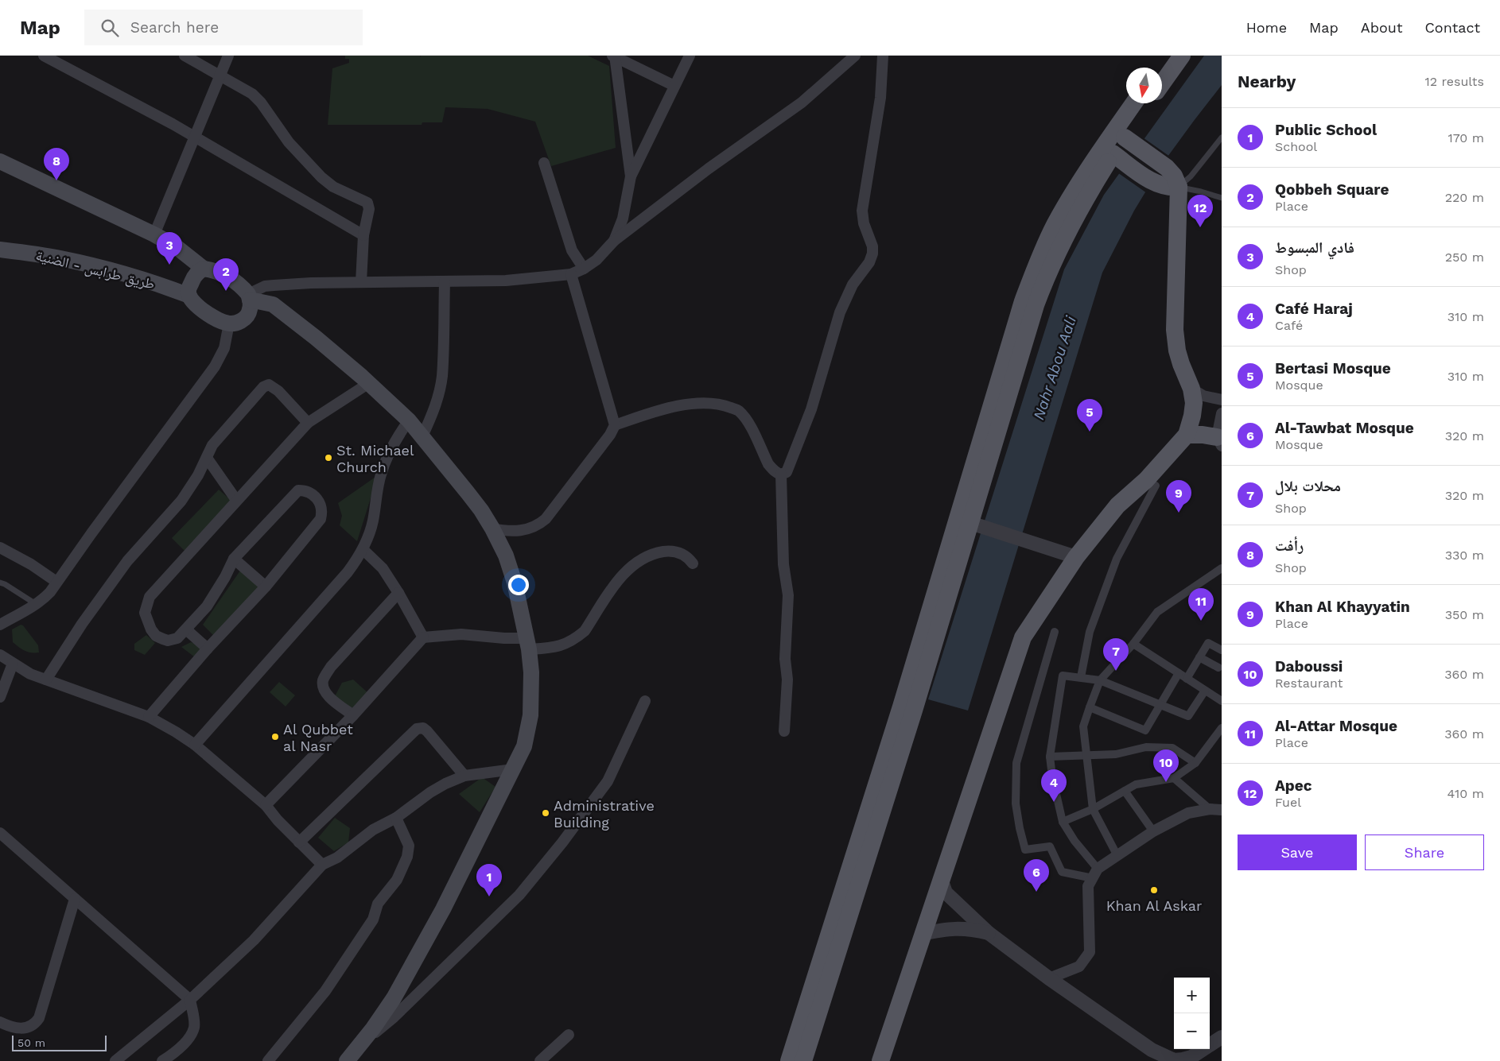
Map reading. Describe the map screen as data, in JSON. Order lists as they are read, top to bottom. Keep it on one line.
{"streets":{"main road":["طريق طرابس - الضنية"]},"water":["Nahr Abou Aali"],"places":["St. Michael Church","Al Qubbet al Nasr","Administrative Building","Khan Al Askar"],"scale_bar":"50 m","north":"bottom","page":{"header":"Map","search":"Search here","nav":["Home","Map","About","Contact"],"heading":["Nearby","12 results"],"list":[{"mark":"1","name":"Public School","note":"School","value":"170 m"},{"mark":"2","name":"Qobbeh Square","note":"Place","value":"220 m"},{"mark":"3","name":"فادي المبسوط","note":"Shop","value":"250 m"},{"mark":"4","name":"Café Haraj","note":"Café","value":"310 m"},{"mark":"5","name":"Bertasi Mosque","note":"Mosque","value":"310 m"},{"mark":"6","name":"Al-Tawbat Mosque","note":"Mosque","value":"320 m"},{"mark":"7","name":"محلات بلال","note":"Shop","value":"320 m"},{"mark":"8","name":"رأفت","note":"Shop","value":"330 m"},{"mark":"9","name":"Khan Al Khayyatin","note":"Place","value":"350 m"},{"mark":"10","name":"Daboussi","note":"Restaurant","value":"360 m"},{"mark":"11","name":"Al-Attar Mosque","note":"Place","value":"360 m"},{"mark":"12","name":"Apec","note":"Fuel","value":"410 m"}],"pins":["8","12","3","2","5","9","11","7","10","4","6","1"],"buttons":["Save","Share"],"map_buttons":["+","−"],"scale":"50 m"}}
